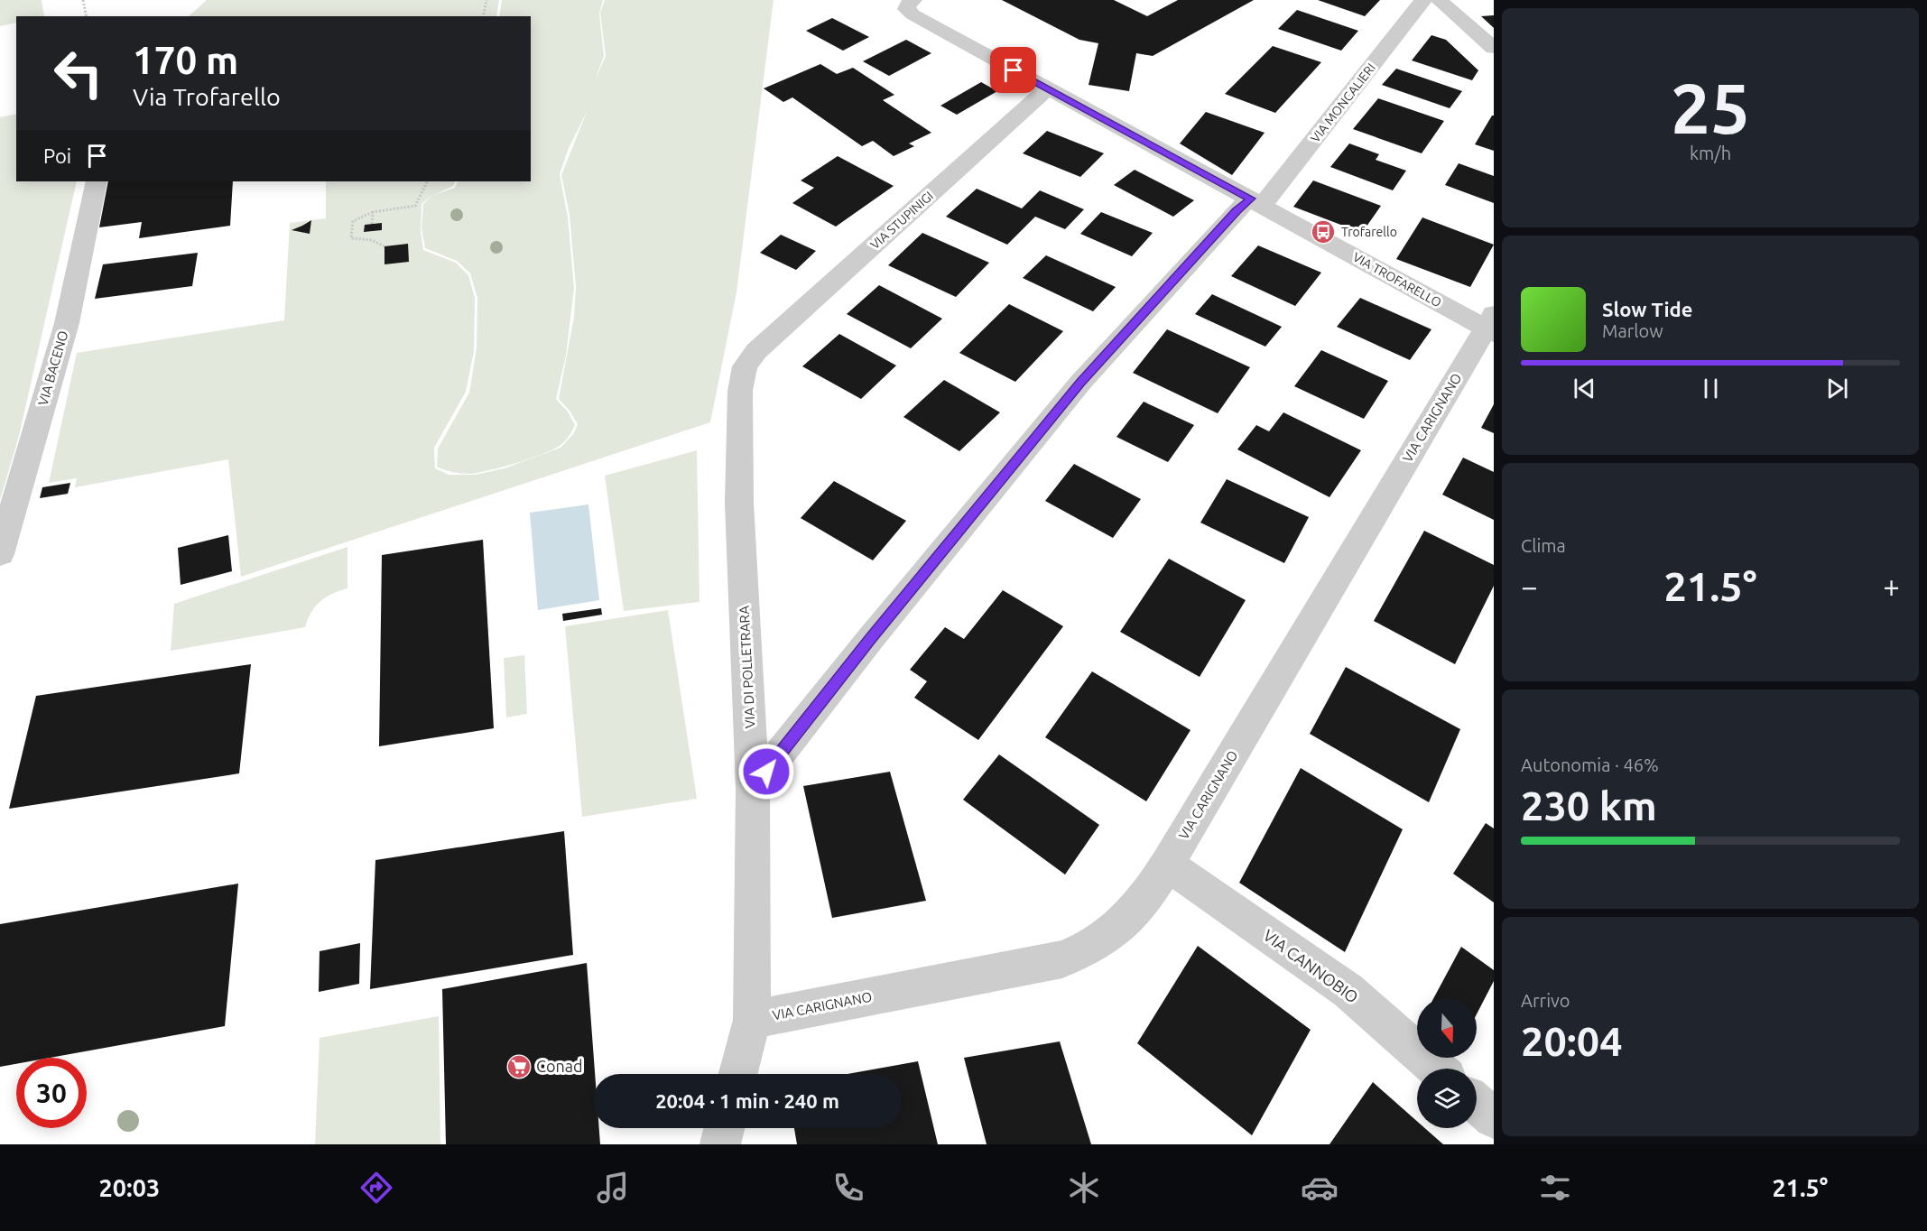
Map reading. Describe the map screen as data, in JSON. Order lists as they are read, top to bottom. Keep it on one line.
{"streets":{"street":["VIA MONCALIERI","VIA STUPINIGI","VIA TROFARELLO","VIA BACENO","VIA CARIGNANO","VIA DI POLLETRARA","VIA CANNOBIO"]},"crossings":[["VIA MONCALIERI","VIA TROFARELLO"],["VIA MONCALIERI","VIA DI POLLETRARA"],["VIA STUPINIGI","VIA TROFARELLO"],["VIA STUPINIGI","VIA DI POLLETRARA"],["VIA TROFARELLO","VIA CARIGNANO"],["VIA CARIGNANO","VIA DI POLLETRARA"],["VIA CARIGNANO","VIA CANNOBIO"]],"places":{"bus stop":["Trofarello"],"supermarket":["Conad"]},"north":"bottom","page":{"tile":[["25","km/h"],"Clima",["Autonomia · 46%","230 km"],["Arrivo","20:04"]],"turn":["170 m","Via Trofarello"],"then":"Poi","song":["Slow Tide","Marlow"],"heat":["−","21.5°","+"],"limit":"30","trip":"20:04 · 1 min · 240 m","tabs":["20:03","21.5°"]}}
